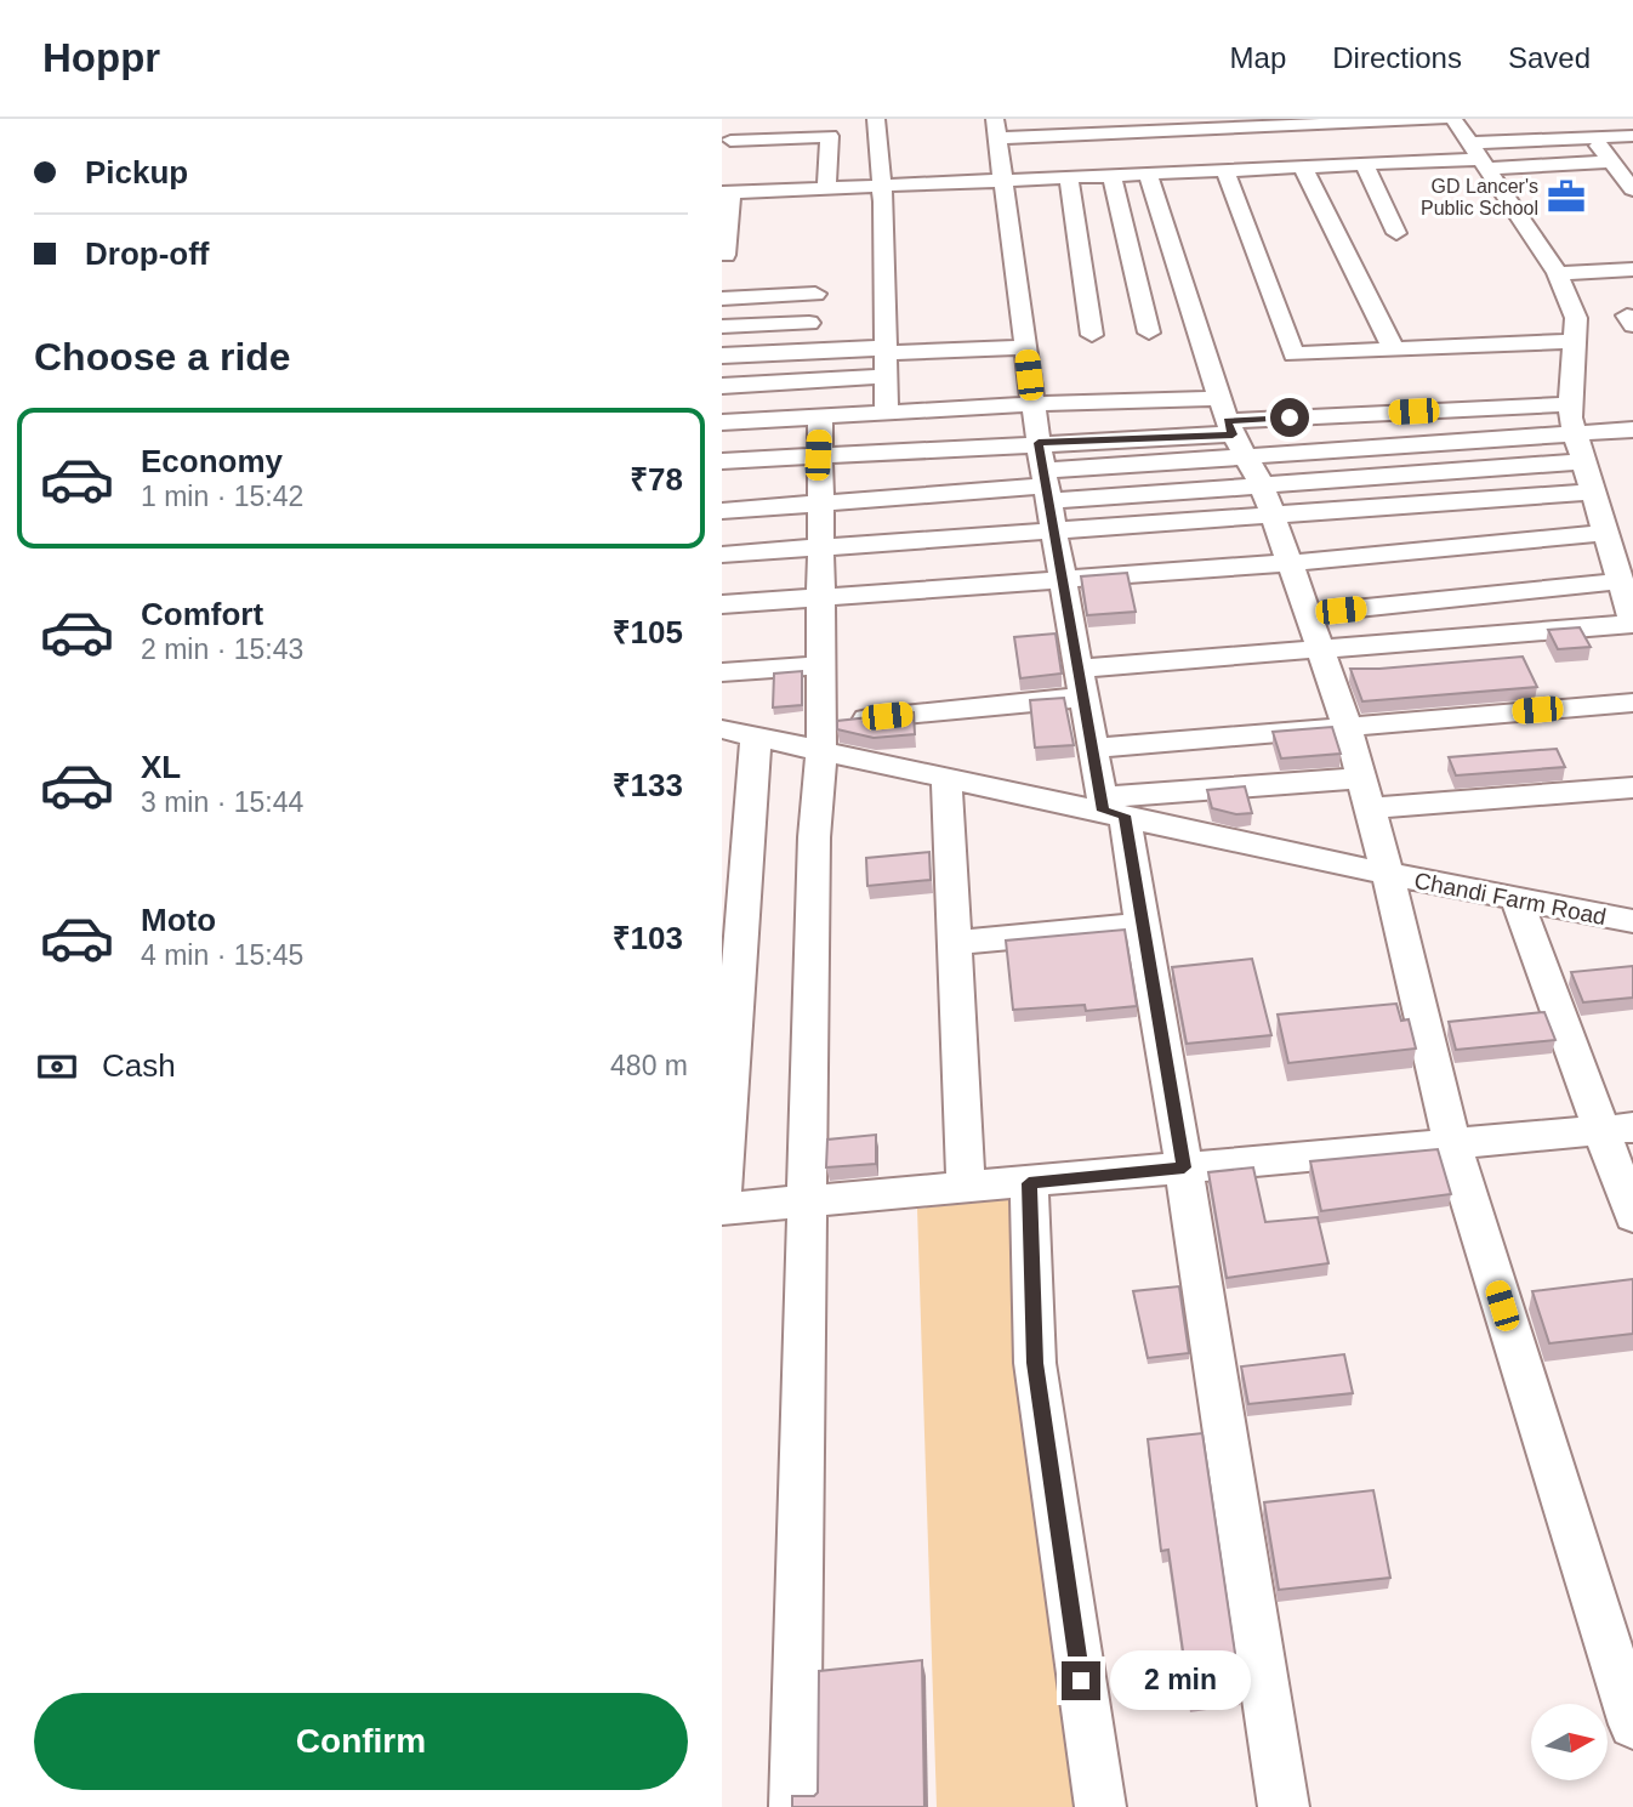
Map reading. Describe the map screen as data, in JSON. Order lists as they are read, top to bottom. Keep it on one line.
{"streets":{"street":["Chandi Farm Road"]},"places":{"office":["GD Lancer's Public School"]},"north":"right","page":{"header":"Hoppr","nav":["Map","Directions","Saved"],"banner":["Pickup","Drop-off"],"heading":"Choose a ride","list":[{"name":"Economy","note":"1 min · 15:42","value":"₹78"},{"name":"Comfort","note":"2 min · 15:43","value":"₹105"},{"name":"XL","note":"3 min · 15:44","value":"₹133"},{"name":"Moto","note":"4 min · 15:45","value":"₹103"}],"pay":["Cash","480 m"],"bubble":"2 min","buttons":"Confirm"}}
